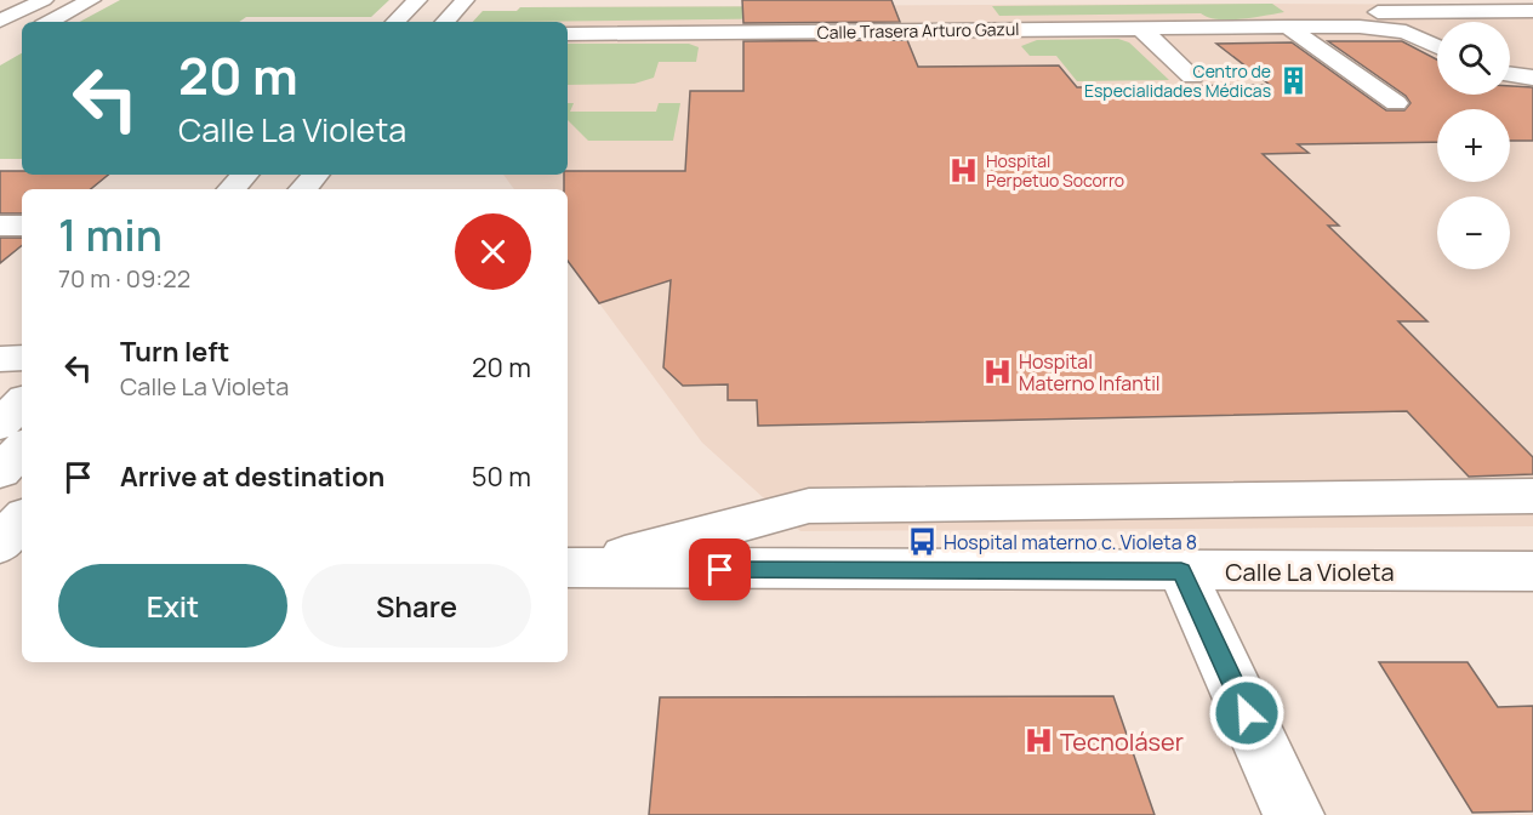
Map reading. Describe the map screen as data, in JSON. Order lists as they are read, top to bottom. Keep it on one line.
{"streets":{"street":["Calle Trasera Arturo Gazul","Calle La Violeta"]},"places":{"building":["Centro de Especialidades Médicas"],"hospital":["Hospital Perpetuo Socorro","Hospital Materno Infantil","Tecnoláser"],"bus stop":["Hospital materno c. Violeta 8"]},"page":{"map_buttons":["+","−"],"turn":["20 m","Calle La Violeta"],"heading":["1 min","70 m · 09:22"],"list":[{"name":"Turn left","note":"Calle La Violeta","value":"20 m"},{"name":"Arrive at destination","value":"50 m"}],"buttons":["Exit","Share"]}}
